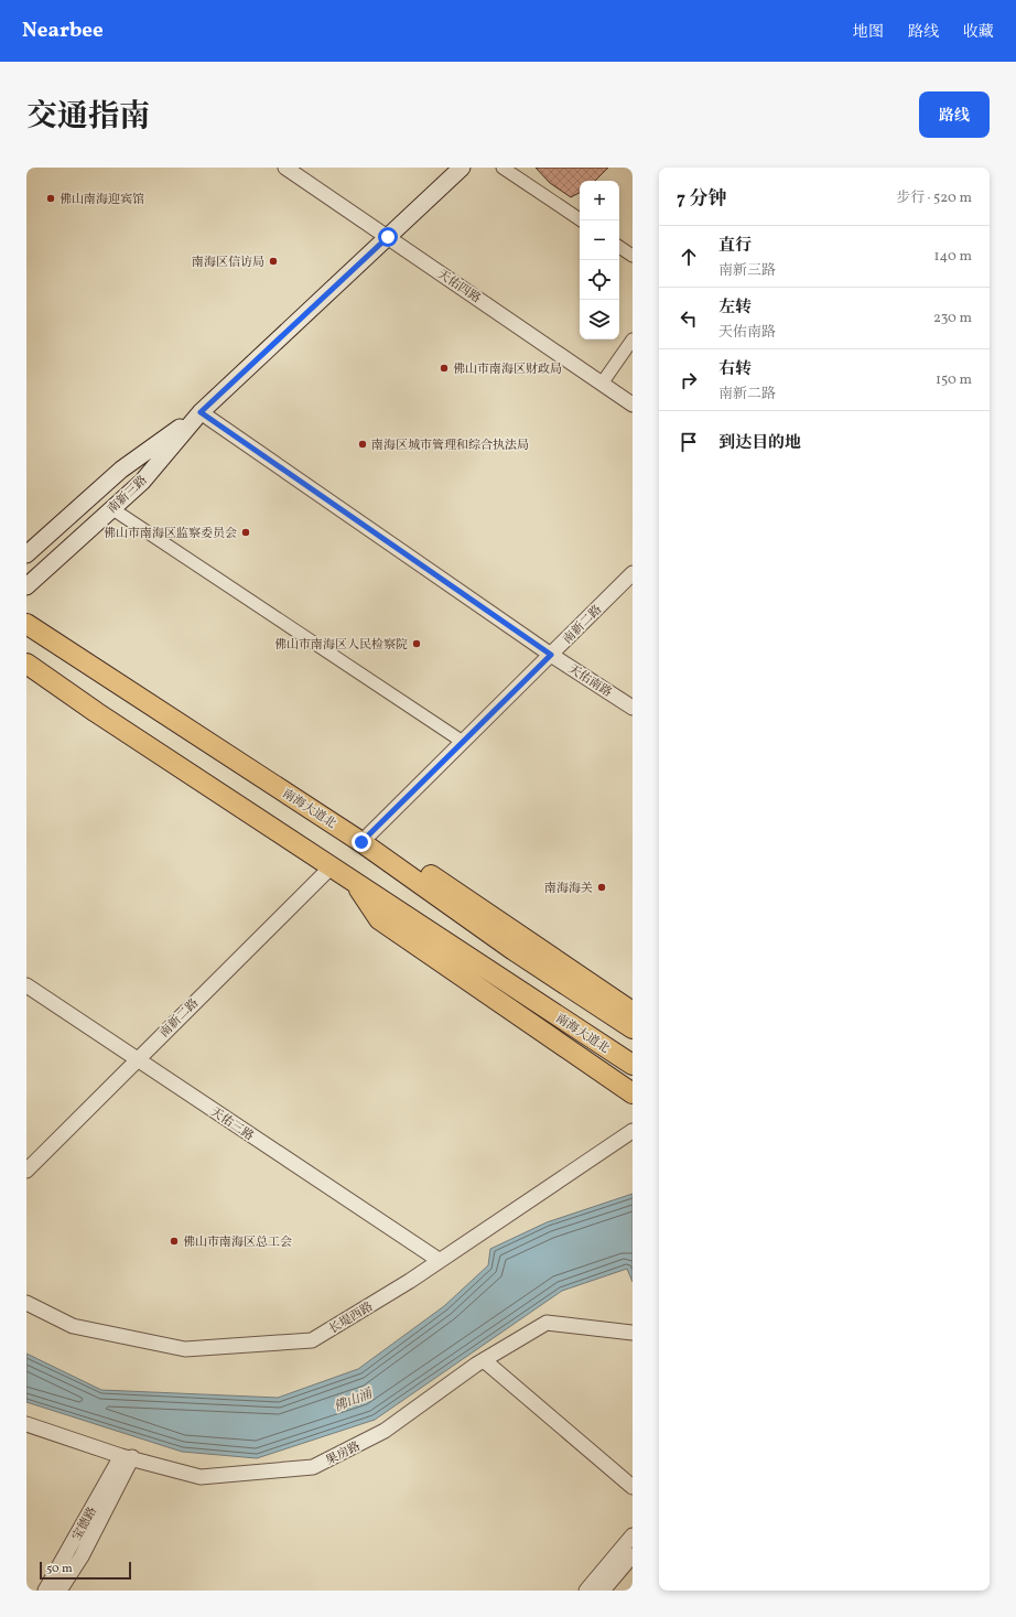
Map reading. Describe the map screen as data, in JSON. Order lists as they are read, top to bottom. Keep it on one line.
{"streets":{"highway":["南海大道北"],"main road":["南新三路"],"street":["天佑四路","南新二路","天佑南路","天佑三路","长堤西路","果房路","宝德路"]},"crossings":[["天佑四路","南新三路"],["南新三路","天佑南路"],["南新二路","天佑南路"],["南新二路","南海大道北"],["南新二路","天佑三路"],["天佑三路","长堤西路"],["果房路","宝德路"]],"water":["佛山涌"],"places":["佛山南海迎宾馆","南海区信访局","佛山市南海区财政局","南海区城市管理和综合执法局","佛山市南海区监察委员会","佛山市南海区人民检察院","南海海关","佛山市南海区总工会"],"scale_bar":"50 m","page":{"header":"Nearbee","nav":["地图","路线","收藏"],"title":"交通指南","buttons":"路线","heading":["7 分钟","步行 · 520 m"],"map_buttons":["+","−"],"list":[["直行","南新三路","140 m"],["左转","天佑南路","230 m"],["右转","南新二路","150 m"],"到达目的地"],"scale":"50 m"}}
